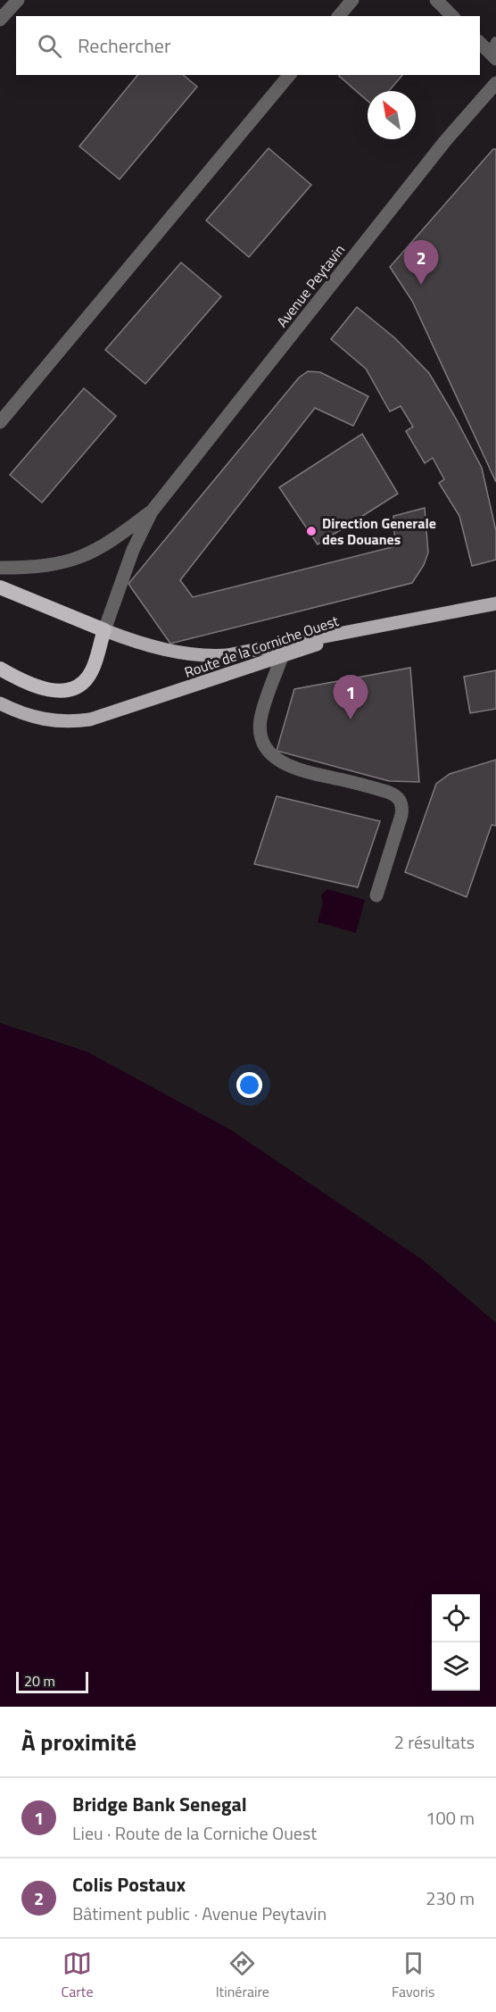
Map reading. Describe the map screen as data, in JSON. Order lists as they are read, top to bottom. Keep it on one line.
{"streets":{"highway":["Route de la Corniche Ouest"],"street":["Avenue Peytavin"]},"places":["Direction Generale des Douanes"],"scale_bar":"20 m","north":"top left","page":{"search":"Rechercher","pins":["2","1"],"scale":"20 m","heading":["À proximité","2 résultats"],"list":[{"mark":"1","name":"Bridge Bank Senegal","note":"Lieu · Route de la Corniche Ouest","value":"100 m"},{"mark":"2","name":"Colis Postaux","note":"Bâtiment public · Avenue Peytavin","value":"230 m"}],"nav":["Carte","Itinéraire","Favoris"]}}
